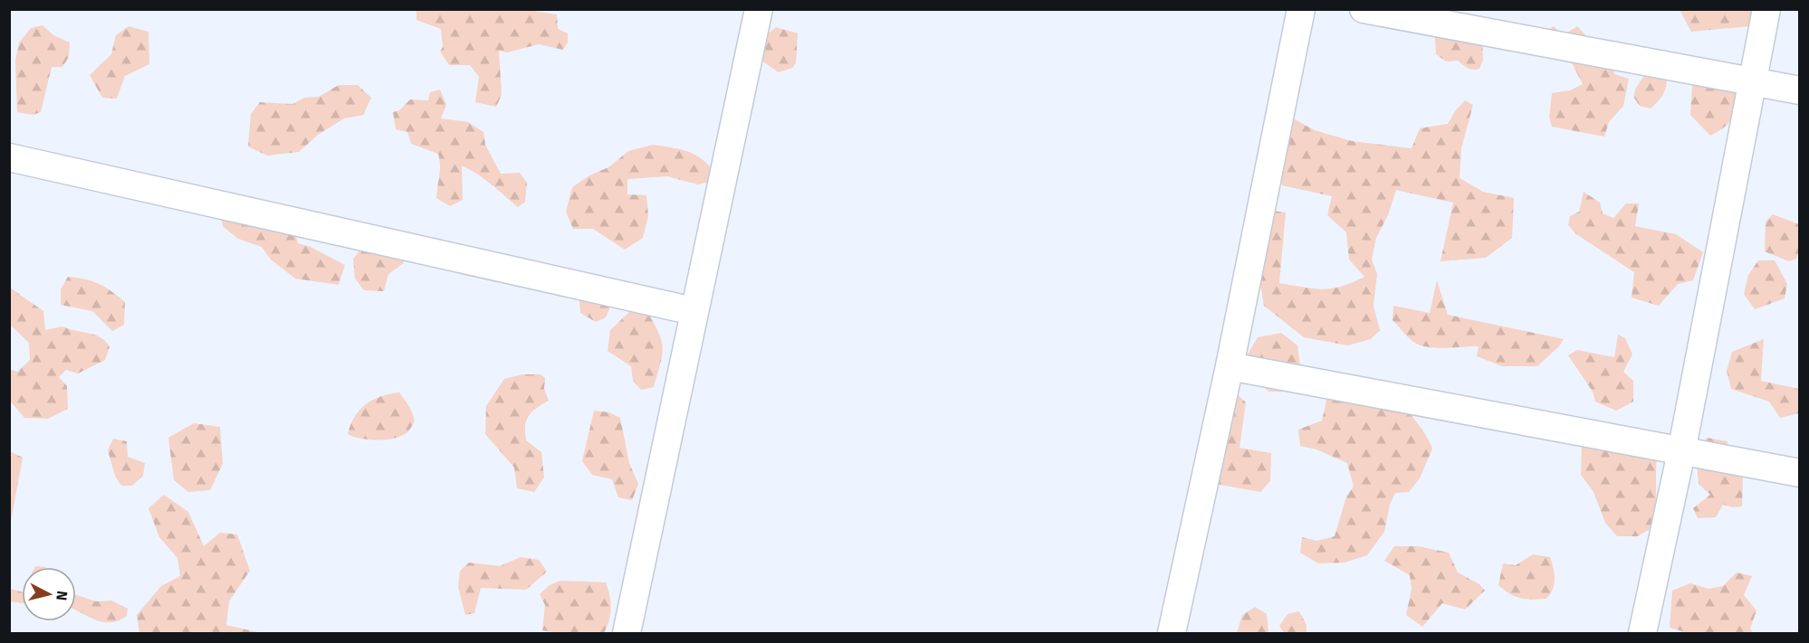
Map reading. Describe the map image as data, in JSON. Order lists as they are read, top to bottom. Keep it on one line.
{"north":"right"}
